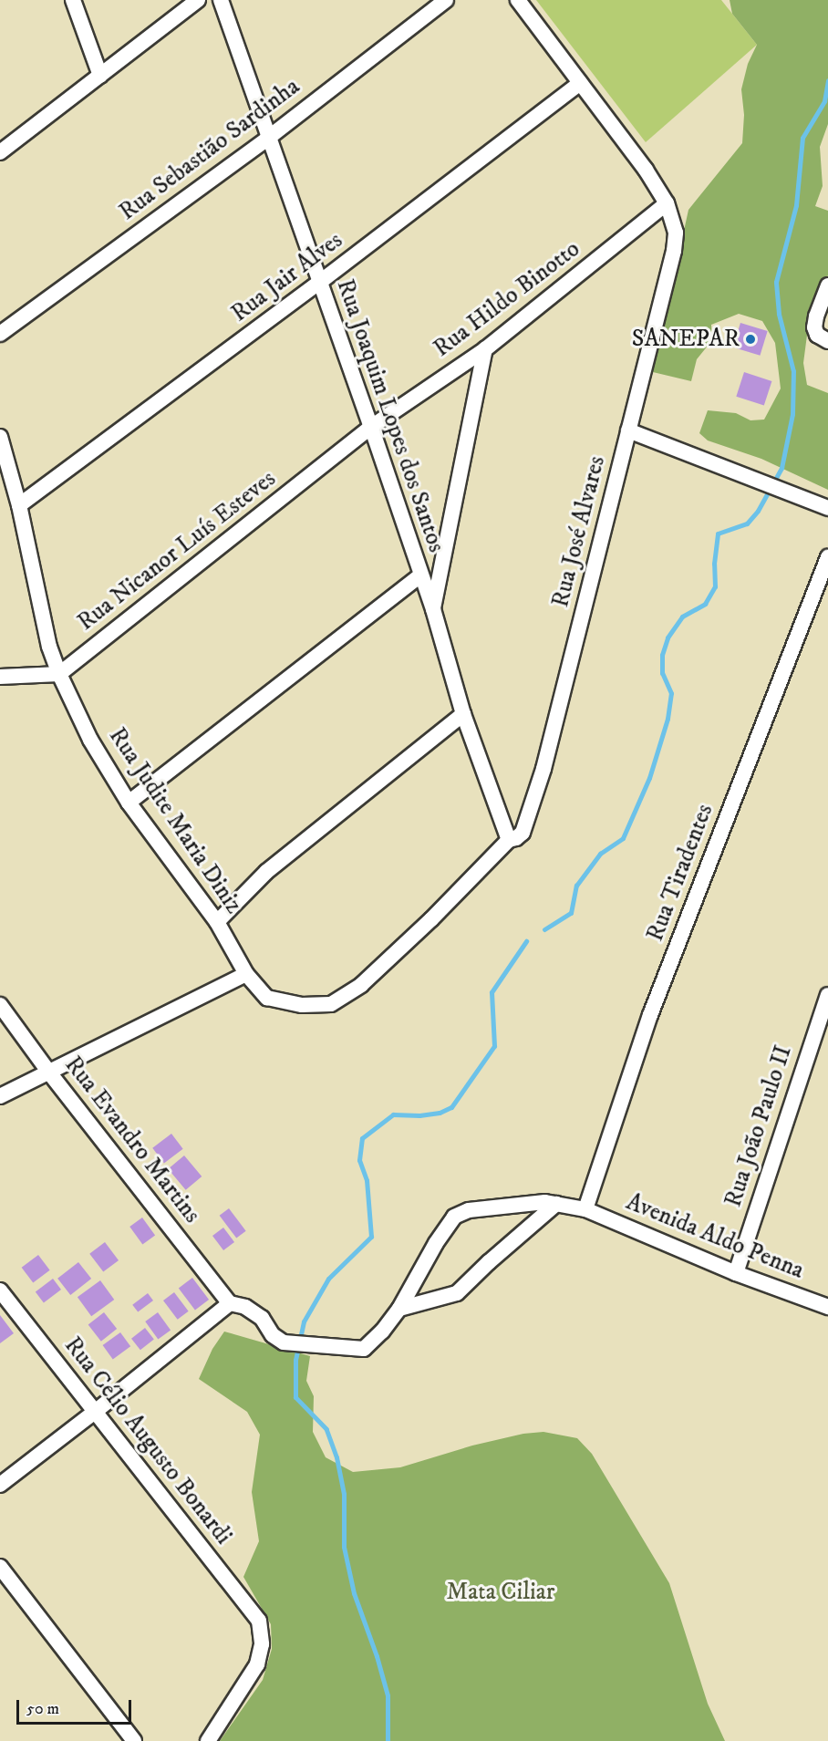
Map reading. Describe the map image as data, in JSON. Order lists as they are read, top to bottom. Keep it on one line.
{"streets":{"street":["Rua Sebastião Sardinha","Rua Jair Alves","Rua Hildo Binotto","Rua Joaquim Lopes dos Santos","Rua José Alvares","Rua Nicanor Luís Esteves","Rua Judite Maria Diniz","Rua Tiradentes","Rua João Paulo II","Rua Evandro Martins","Avenida Aldo Penna","Rua Célio Augusto Bonardi"]},"crossings":[["Rua Sebastião Sardinha","Rua Joaquim Lopes dos Santos"],["Rua Jair Alves","Rua Joaquim Lopes dos Santos"],["Rua Jair Alves","Rua Judite Maria Diniz"],["Rua Hildo Binotto","Rua Joaquim Lopes dos Santos"],["Rua Hildo Binotto","Rua José Alvares"],["Rua Hildo Binotto","Rua Nicanor Luís Esteves"],["Rua Joaquim Lopes dos Santos","Rua José Alvares"],["Rua Joaquim Lopes dos Santos","Rua Nicanor Luís Esteves"],["Rua José Alvares","Rua Judite Maria Diniz"],["Rua Nicanor Luís Esteves","Rua Judite Maria Diniz"],["Rua Tiradentes","Avenida Aldo Penna"],["Rua João Paulo II","Avenida Aldo Penna"],["Rua Evandro Martins","Avenida Aldo Penna"]],"parks":["Mata Ciliar"],"places":["SANEPAR"],"scale_bar":"50 m"}
